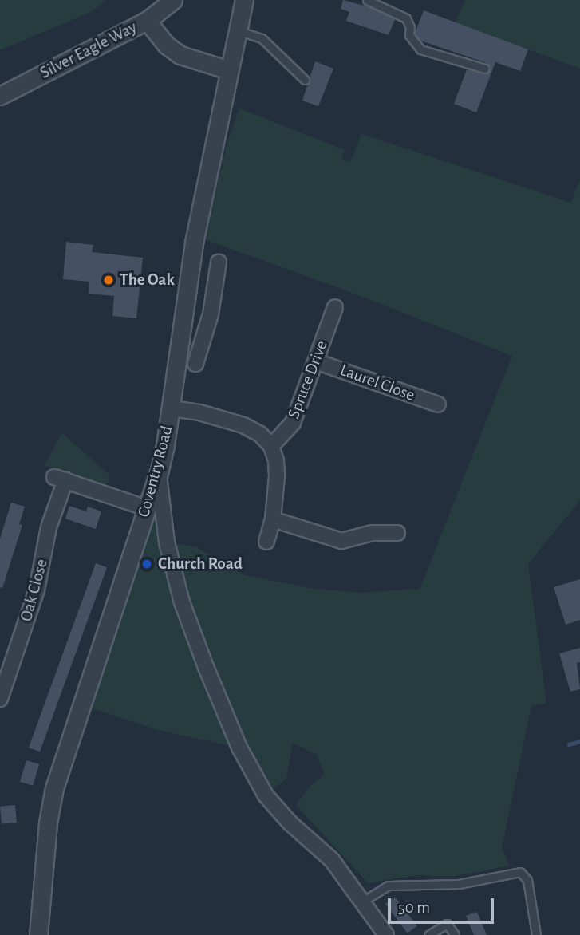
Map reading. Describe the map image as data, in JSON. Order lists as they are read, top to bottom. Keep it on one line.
{"streets":{"street":["Silver Eagle Way","Spruce Drive","Laurel Close","Coventry Road","Oak Close"]},"crossings":[["Spruce Drive","Laurel Close"],["Coventry Road","Oak Close"]],"places":["The Oak","Church Road"],"scale_bar":"50 m"}
